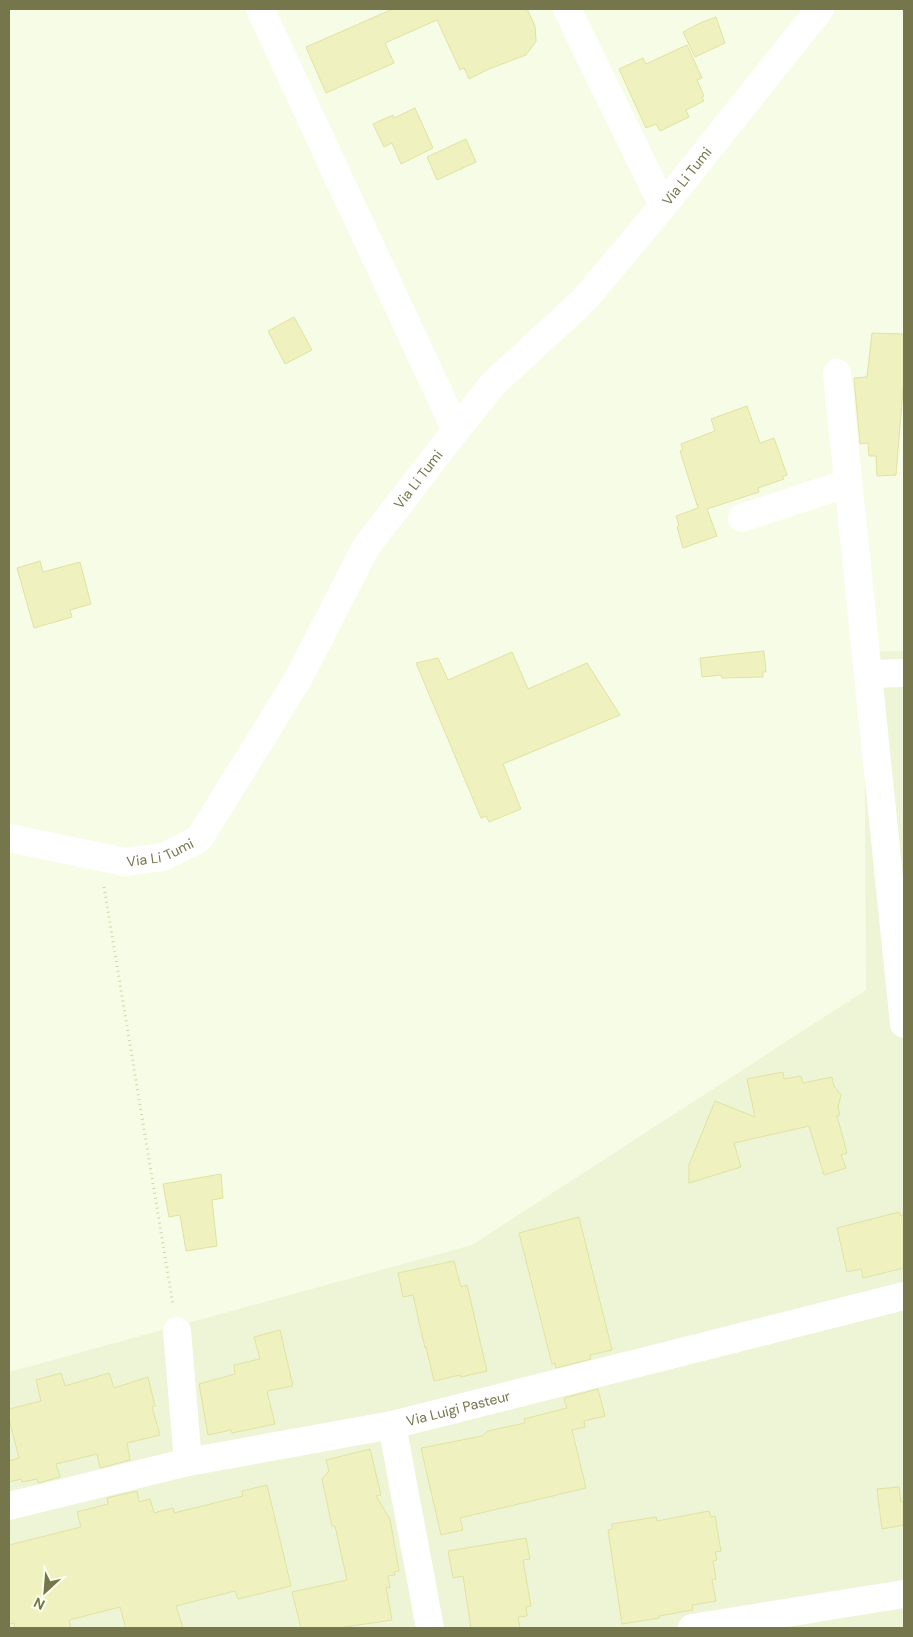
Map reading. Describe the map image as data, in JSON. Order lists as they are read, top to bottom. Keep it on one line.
{"streets":{"street":["Via Li Tumi","Via Luigi Pasteur"]},"north":"bottom left"}
